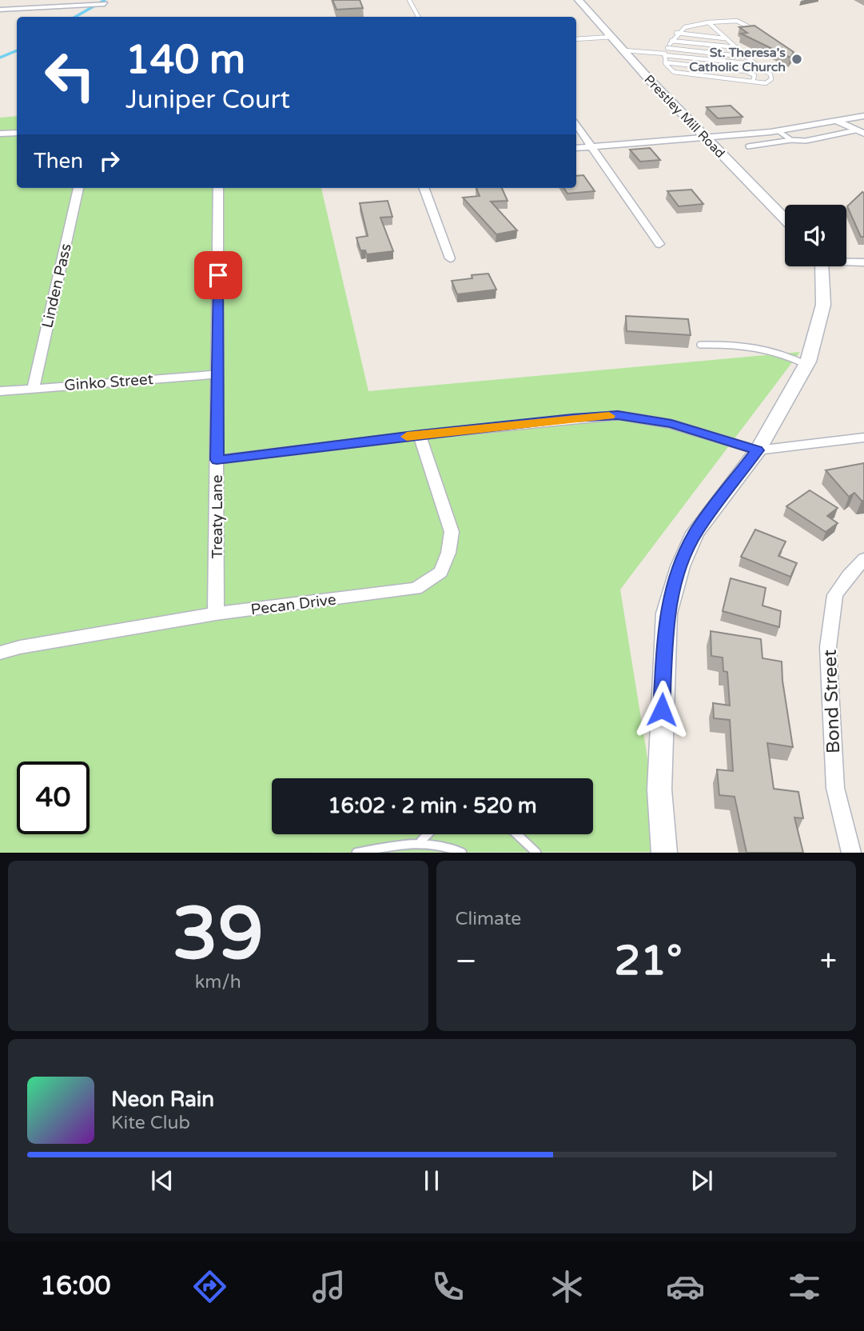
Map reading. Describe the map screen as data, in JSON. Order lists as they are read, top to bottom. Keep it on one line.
{"streets":{"street":["Prestley Mill Road","Linden Pass","Ginko Street","Treaty Lane","Pecan Drive","Bond Street"]},"crossings":[["Linden Pass","Ginko Street"],["Ginko Street","Treaty Lane"],["Treaty Lane","Pecan Drive"]],"places":["St. Theresa's Catholic Church"],"page":{"turn":["140 m","Juniper Court"],"then":"Then","limit":"40","trip":"16:02 · 2 min · 520 m","tile":[["39","km/h"],"Climate"],"heat":["−","21°","+"],"song":["Neon Rain","Kite Club"],"tabs":"16:00"}}
